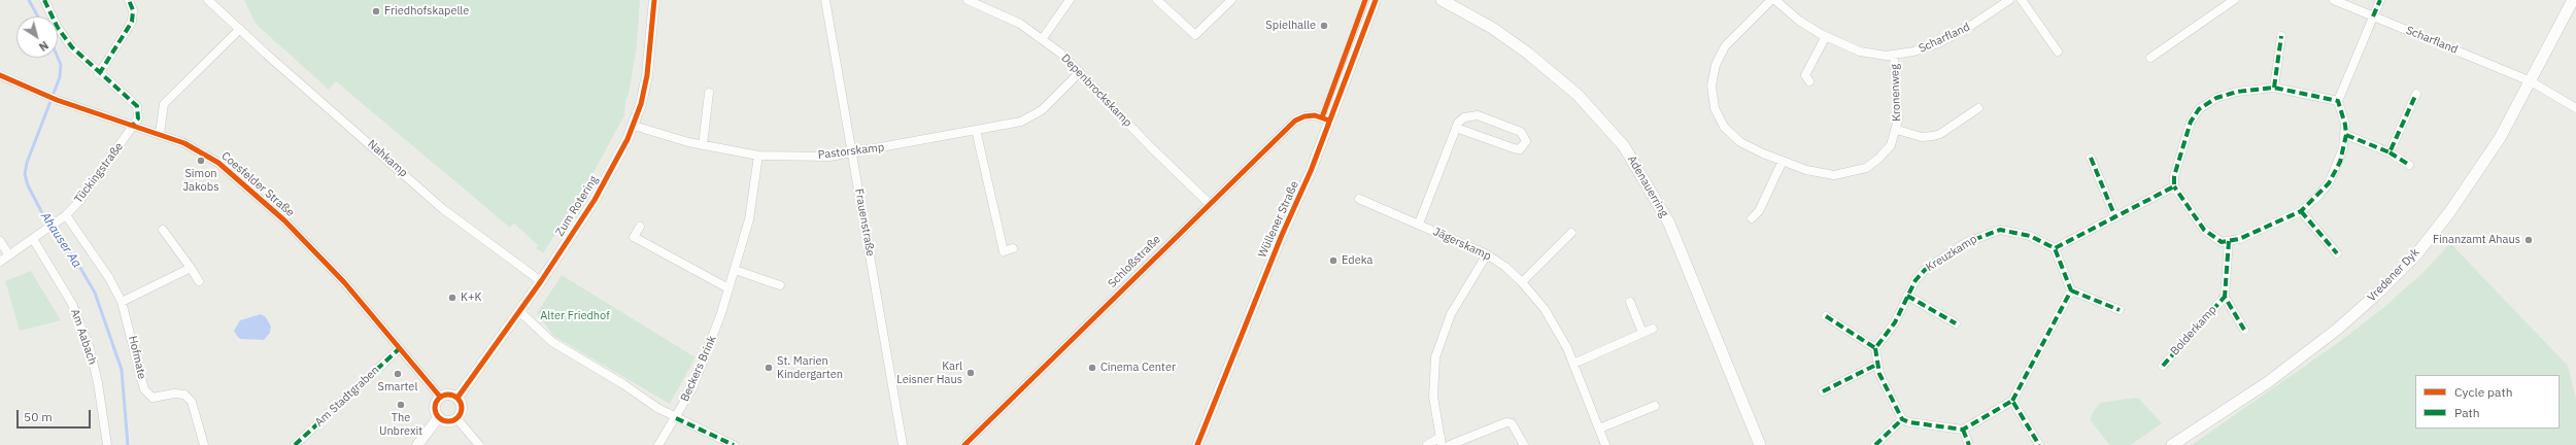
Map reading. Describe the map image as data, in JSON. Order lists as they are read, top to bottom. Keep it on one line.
{"streets":{"main road":["Adenauerring","Vredener Dyk"],"street":["Scharfland","Depenbrockskamp","Kronenweg","Pastorskamp","Nahkamp","Tückingstraße","Coesfelder Straße","Zum Rotering","Wüllener Straße","Frauenstraße","Jägerskamp","Kreuzkamp","Schloßstraße","Bolderkamp","Am Aabach","Hofmate","Beckers Brink","Am Stadtgraben"]},"crossings":[["Scharfland","Kronenweg"],["Scharfland","Vredener Dyk"],["Depenbrockskamp","Pastorskamp"],["Depenbrockskamp","Schloßstraße"],["Pastorskamp","Zum Rotering"],["Pastorskamp","Frauenstraße"],["Pastorskamp","Beckers Brink"],["Nahkamp","Zum Rotering"],["Tückingstraße","Coesfelder Straße"],["Tückingstraße","Am Aabach"],["Tückingstraße","Hofmate"],["Coesfelder Straße","Zum Rotering"],["Coesfelder Straße","Am Stadtgraben"],["Wüllener Straße","Schloßstraße"]],"water":["Ahauser Aa"],"parks":["Alter Friedhof"],"places":["Friedhofskapelle","Spielhalle","Simon Jakobs","Finanzamt Ahaus","Edeka","K+K","St. Marien Kindergarten","Cinema Center","Karl Leisner Haus","Smartel","The Unbrexit"],"legend":["Cycle path","Path"],"scale_bar":"50 m","north":"bottom right"}
